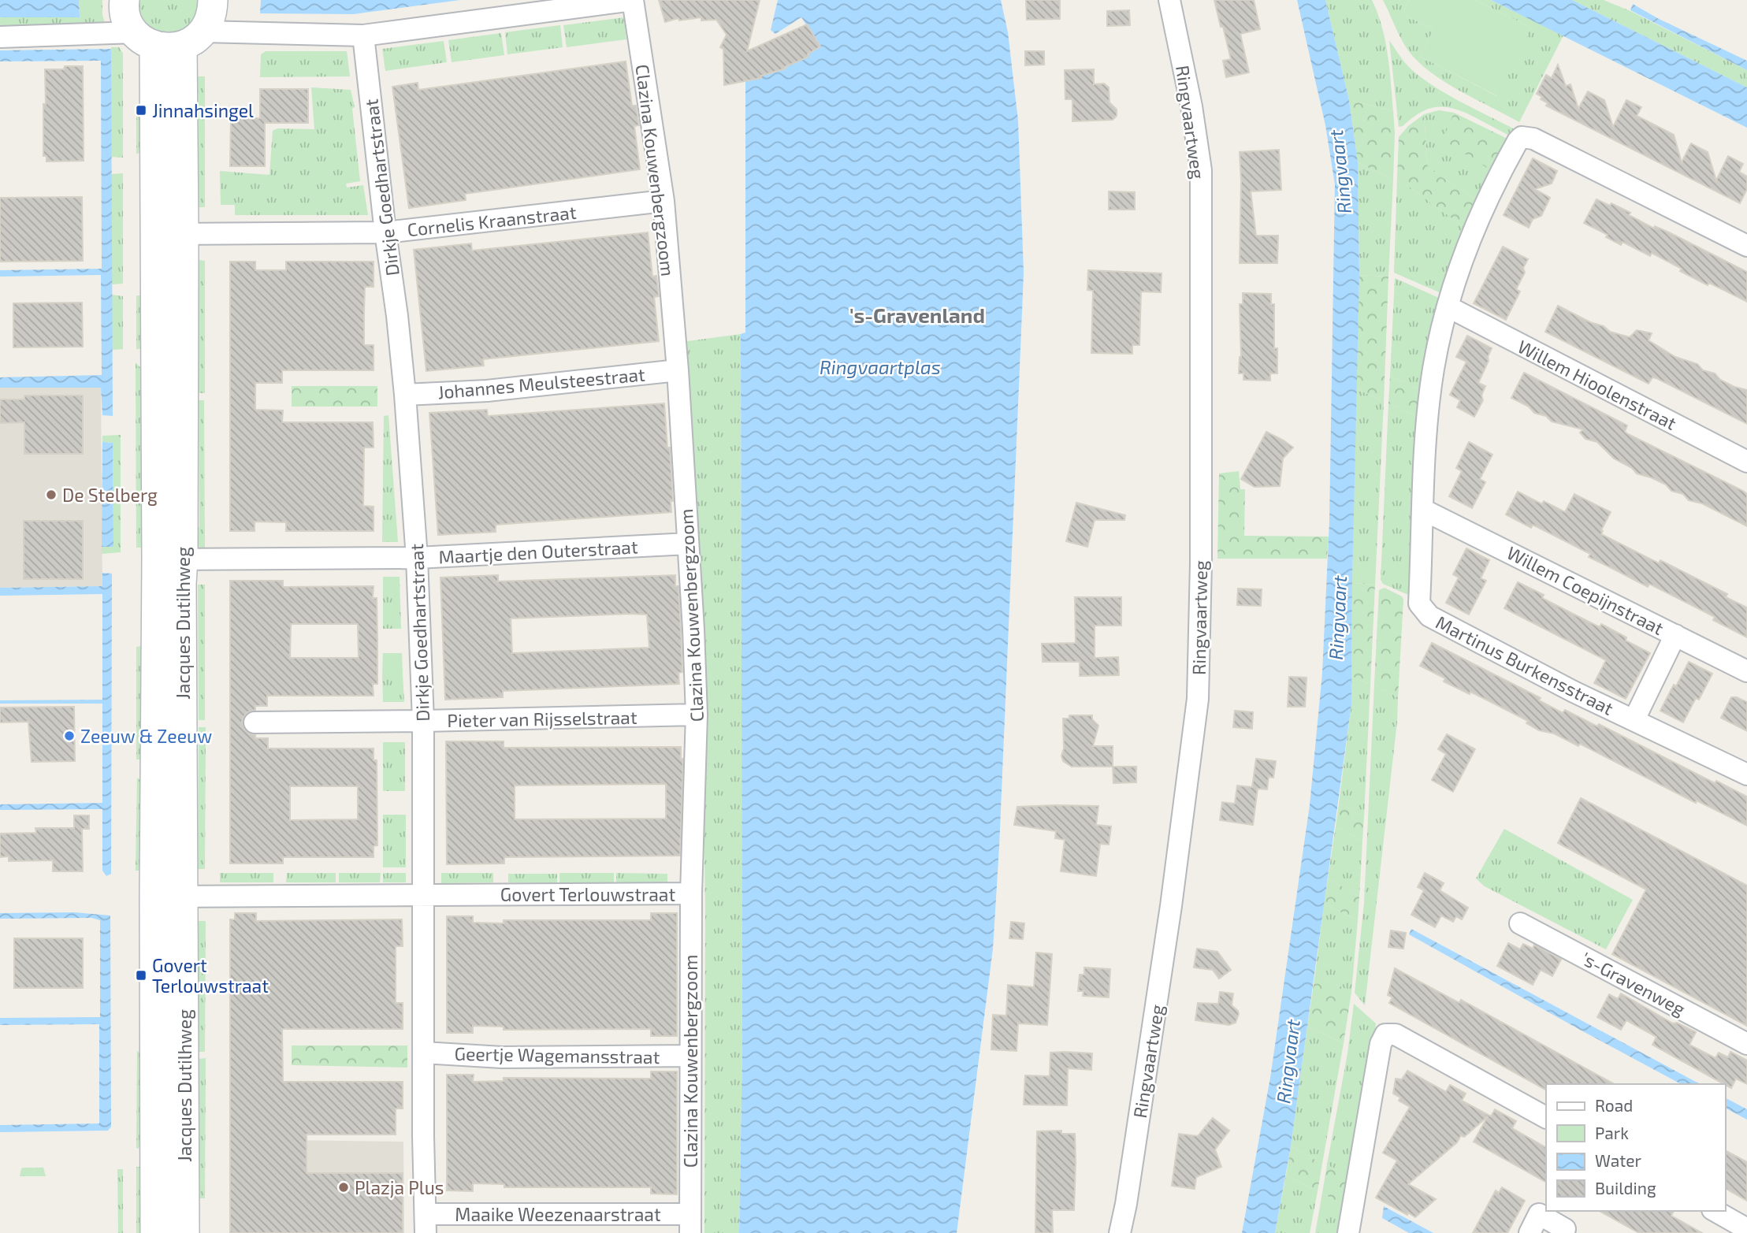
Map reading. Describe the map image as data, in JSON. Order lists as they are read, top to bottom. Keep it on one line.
{"streets":{"main road":["Jacques Dutilhweg"],"street":["Ringvaartweg","Clazina Kouwenbergzoom","Dirkje Goedhartstraat","Cornelis Kraanstraat","Johannes Meulsteestraat","Willem Hioolenstraat","Maartje den Outerstraat","Willem Coepijnstraat","Martinus Burkensstraat","Pieter van Rijsselstraat","Govert Terlouwstraat","'s-Gravenweg","Geertje Wagemansstraat","Maaike Weezenaarstraat"]},"crossings":[["Clazina Kouwenbergzoom","Cornelis Kraanstraat"],["Clazina Kouwenbergzoom","Johannes Meulsteestraat"],["Clazina Kouwenbergzoom","Maartje den Outerstraat"],["Clazina Kouwenbergzoom","Pieter van Rijsselstraat"],["Clazina Kouwenbergzoom","Govert Terlouwstraat"],["Clazina Kouwenbergzoom","Geertje Wagemansstraat"],["Clazina Kouwenbergzoom","Maaike Weezenaarstraat"],["Dirkje Goedhartstraat","Cornelis Kraanstraat"],["Dirkje Goedhartstraat","Johannes Meulsteestraat"],["Dirkje Goedhartstraat","Maartje den Outerstraat"],["Dirkje Goedhartstraat","Pieter van Rijsselstraat"],["Dirkje Goedhartstraat","Govert Terlouwstraat"],["Dirkje Goedhartstraat","Geertje Wagemansstraat"],["Dirkje Goedhartstraat","Maaike Weezenaarstraat"],["Cornelis Kraanstraat","Jacques Dutilhweg"],["Maartje den Outerstraat","Jacques Dutilhweg"],["Willem Coepijnstraat","Martinus Burkensstraat"],["Jacques Dutilhweg","Govert Terlouwstraat"]],"districts":["'s-Gravenland"],"water":["Ringvaart","Ringvaartplas"],"places":{"transit":["Jinnahsingel","Govert Terlouwstraat"],"other":["De Stelberg","Zeeuw & Zeeuw","Plazja Plus"]},"legend":["Road","Park","Water","Building"]}
